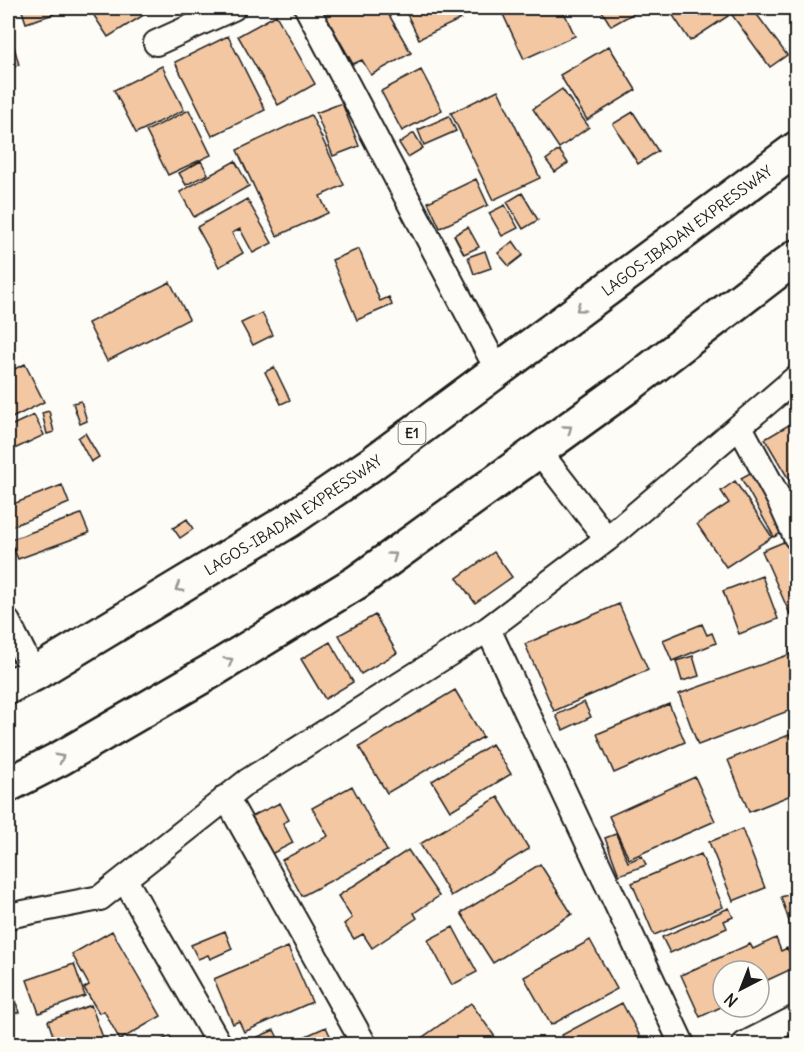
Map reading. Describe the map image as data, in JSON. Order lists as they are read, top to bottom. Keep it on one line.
{"streets":{"highway":["LAGOS-IBADAN EXPRESSWAY","E1"]},"north":"bottom left"}
